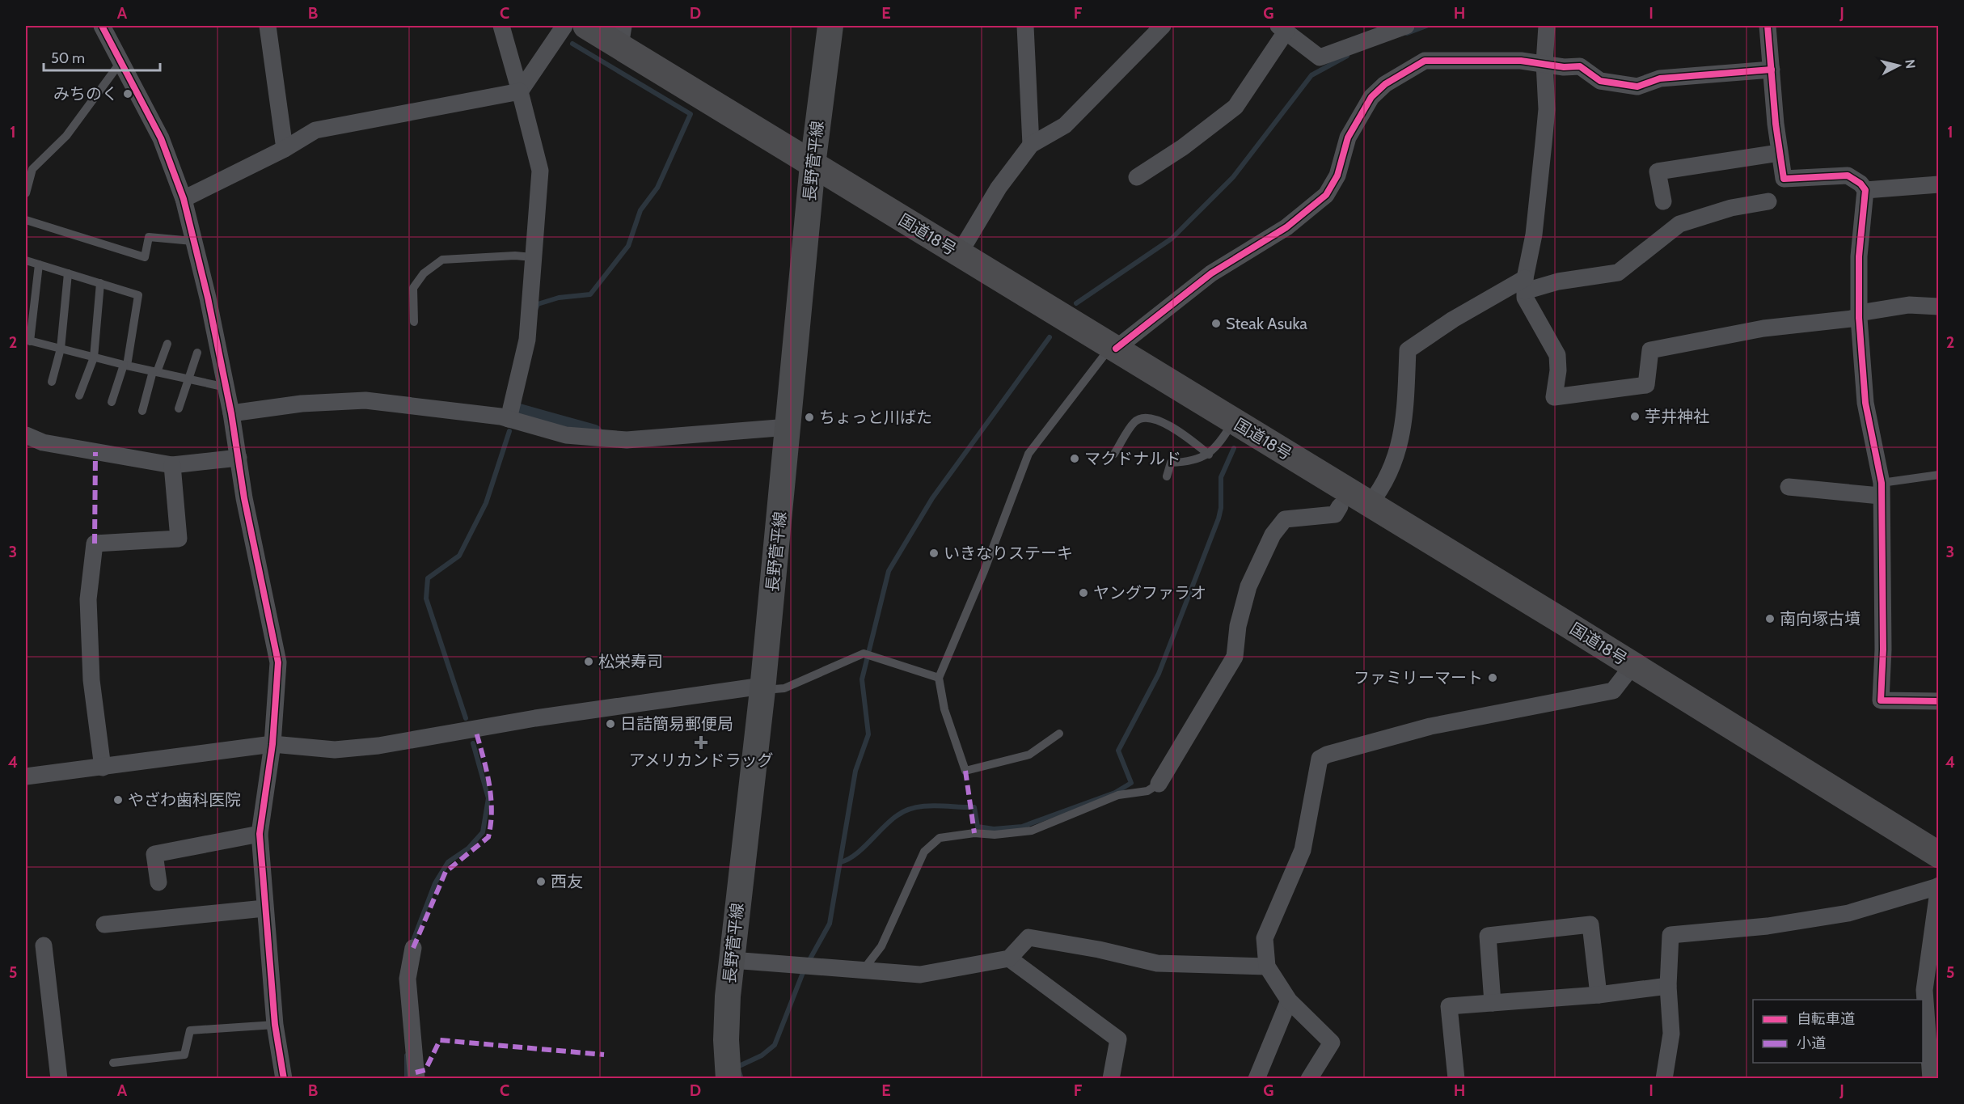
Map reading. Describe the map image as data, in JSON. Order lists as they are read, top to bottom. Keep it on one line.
{"streets":{"highway":["国道18号"],"main road":["長野菅平線"]},"crossings":[["長野菅平線","国道18号"]],"places":{"other":["みちのく","Steak Asuka","芋井神社","ちょっと川ばた","マクドナルド","いきなりステーキ","ヤングファラオ","南向塚古墳","松栄寿司","ファミリーマート","日詰簡易郵便局","やざわ歯科医院","西友"],"health":["アメリカンドラッグ"]},"legend":["自転車道","小道"],"scale_bar":"50 m","north":"right","grid":{"columns":["A","B","C","D","E","F","G","H","I","J"],"rows":["1","2","3","4","5"]}}
